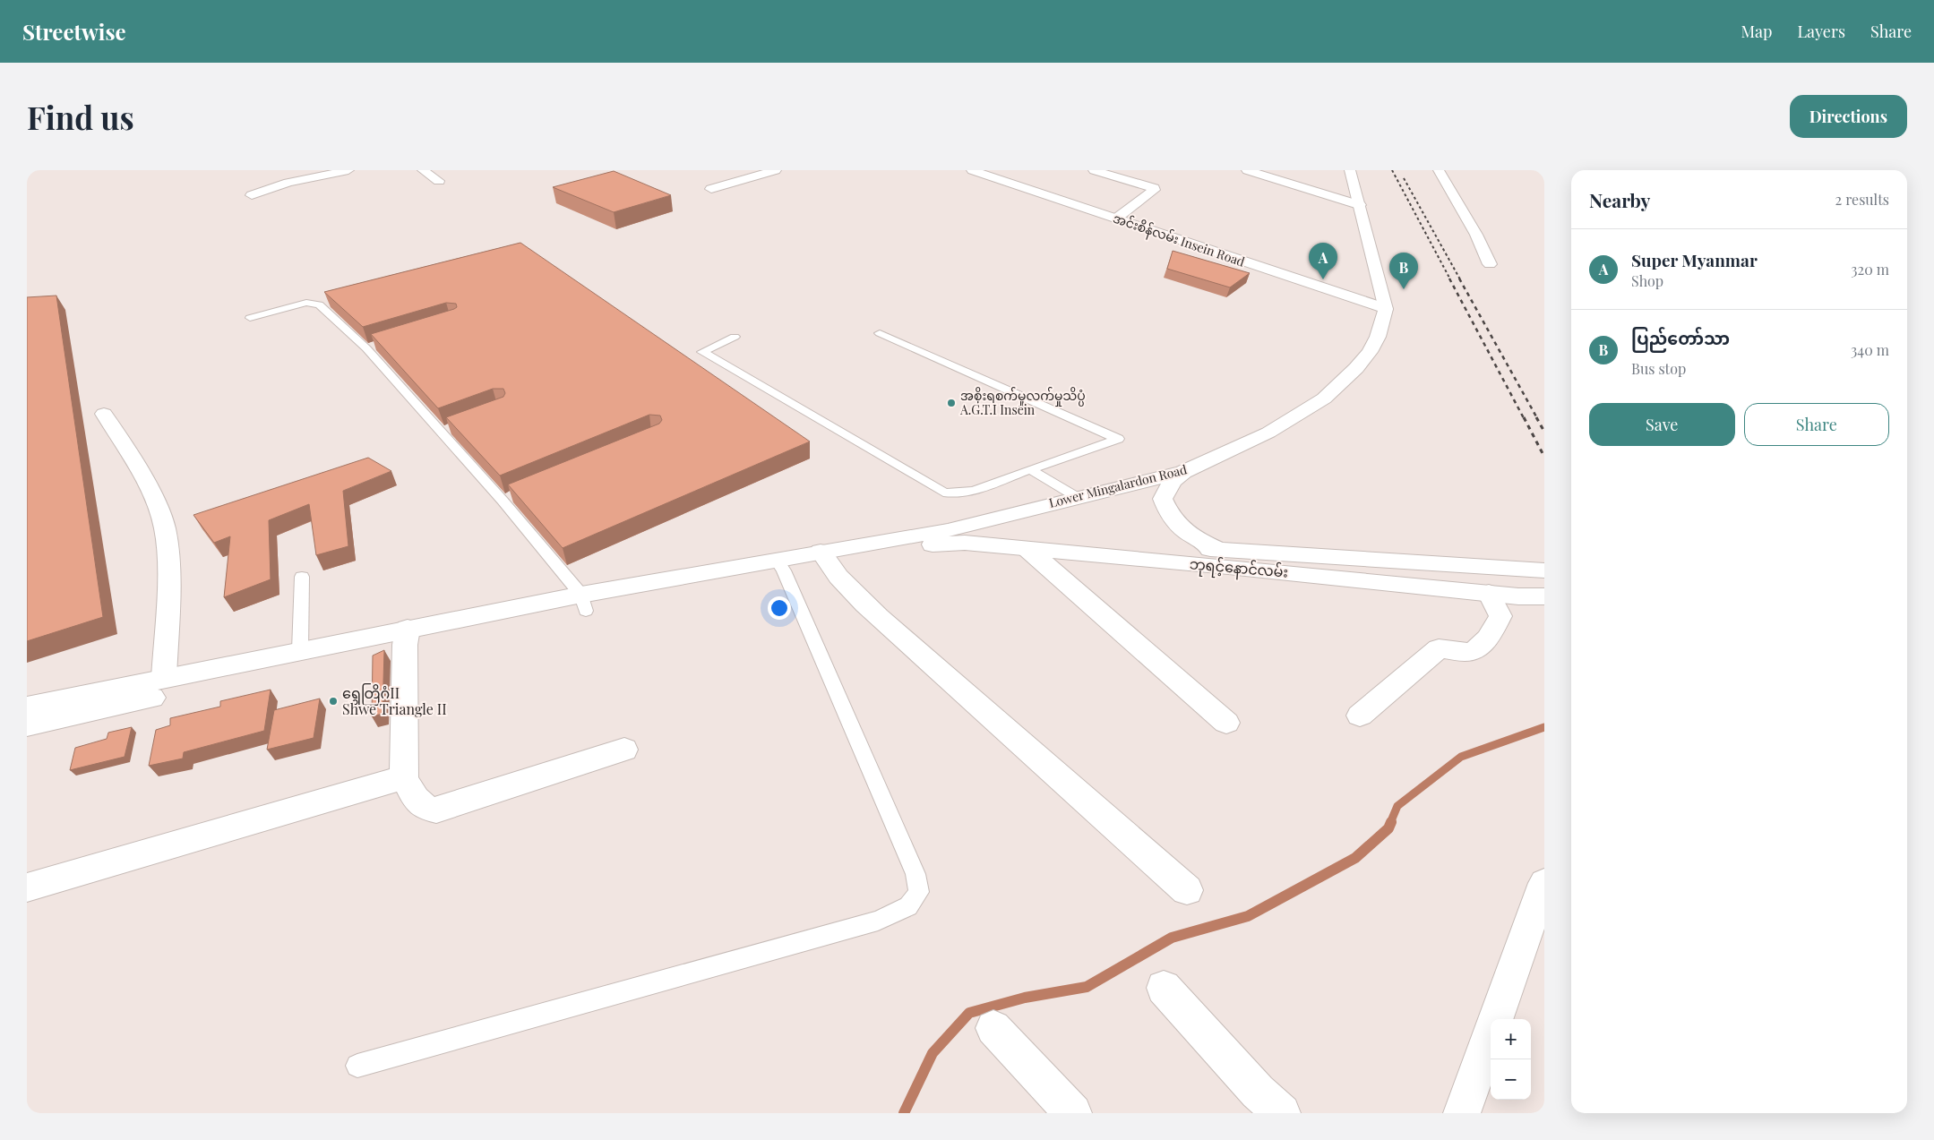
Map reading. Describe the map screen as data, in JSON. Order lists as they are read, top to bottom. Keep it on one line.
{"streets":{"main road":["အင်းစိန်လမ်း Insein Road","Lower Mingalardon Road","ဘုရင့်နောင်လမ်း"]},"crossings":[["အင်းစိန်လမ်း Insein Road","Lower Mingalardon Road"],["Lower Mingalardon Road","ဘုရင့်နောင်လမ်း"]],"places":["အစိုးရစက်မှုလက်မှုသိပ္ပံ A.G.T.I Insein","ရွှေတြိဂံII Shwe Triangle II"],"page":{"header":"Streetwise","nav":["Map","Layers","Share"],"buttons":["Directions",["Save","Share"]],"title":"Find us","heading":["Nearby","2 results"],"list":[{"mark":"A","name":"Super Myanmar","note":"Shop","value":"320 m"},{"mark":"B","name":"ပြည်တော်သာ","note":"Bus stop","value":"340 m"}],"pins":["A","B"],"map_buttons":["+","−"]}}
